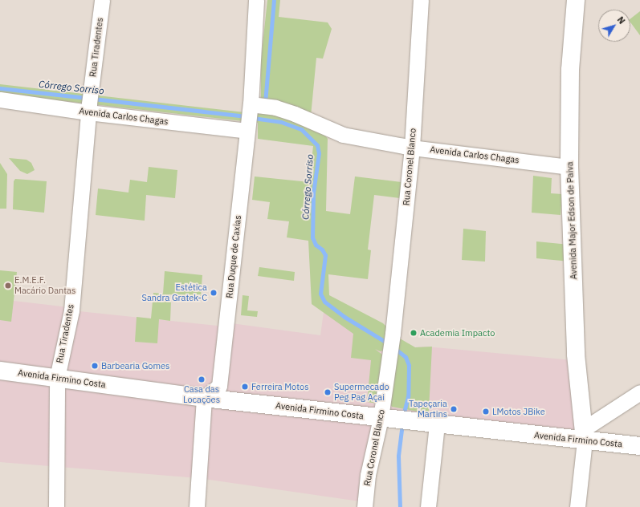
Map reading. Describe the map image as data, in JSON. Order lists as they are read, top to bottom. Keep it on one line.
{"streets":{"street":["Rua Tiradentes","Avenida Carlos Chagas","Rua Coronel Blanco","Avenida Major Edson de Paiva","Rua Duque de Caxias","Avenida Firmino Costa"]},"crossings":[["Rua Tiradentes","Avenida Carlos Chagas"],["Rua Tiradentes","Avenida Firmino Costa"],["Avenida Carlos Chagas","Rua Coronel Blanco"],["Avenida Carlos Chagas","Avenida Major Edson de Paiva"],["Avenida Carlos Chagas","Rua Duque de Caxias"],["Rua Coronel Blanco","Avenida Firmino Costa"],["Avenida Major Edson de Paiva","Avenida Firmino Costa"],["Rua Duque de Caxias","Avenida Firmino Costa"]],"water":["Córrego Sorriso"],"places":["E.M.E.F. Macário Dantas","Estética Sandra Gratek-C","Academia Impacto","Barbearia Gomes","Casa das Locações","Ferreira Motos","Supermecado Peg Pag Açai","Tapeçaria Martins","LMotos JBike"],"north":"top right"}
